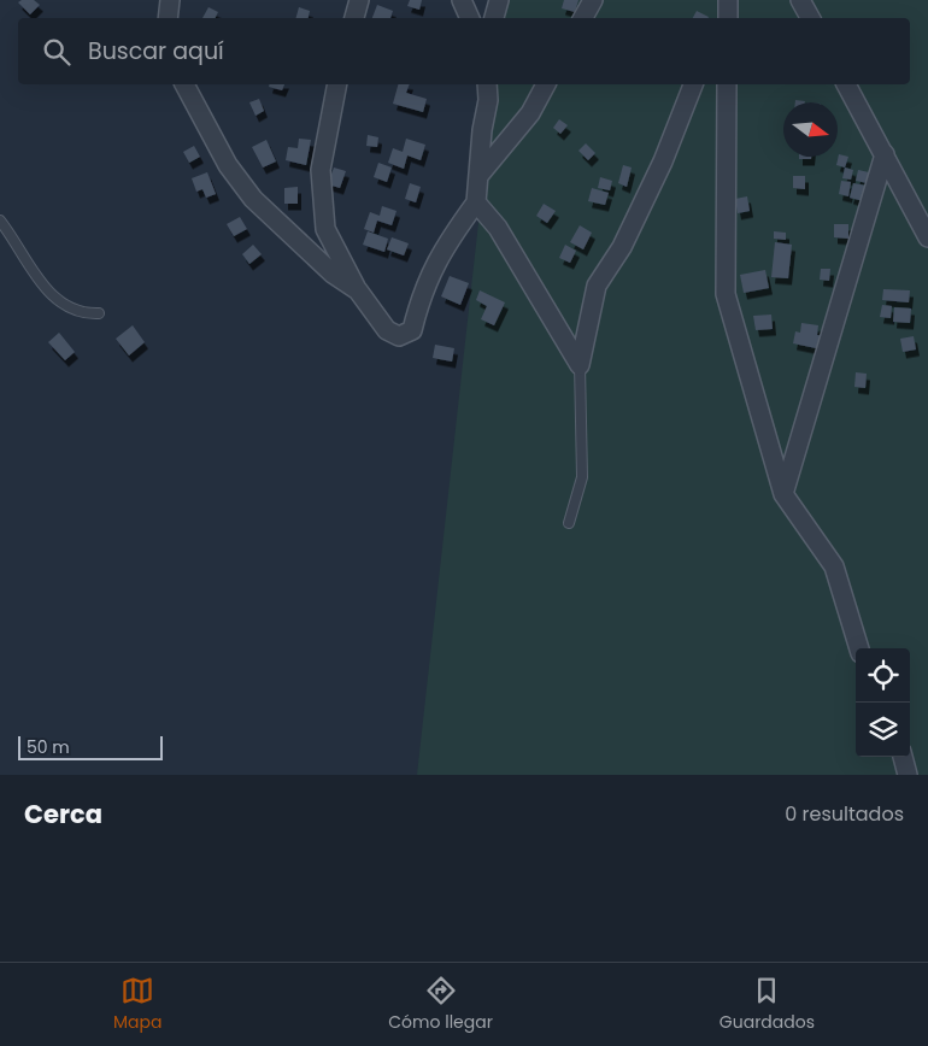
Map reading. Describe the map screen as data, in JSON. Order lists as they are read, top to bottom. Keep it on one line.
{"scale_bar":"50 m","north":"right","page":{"search":"Buscar aquí","scale":"50 m","heading":["Cerca","0 resultados"],"nav":["Mapa","Cómo llegar","Guardados"]}}
